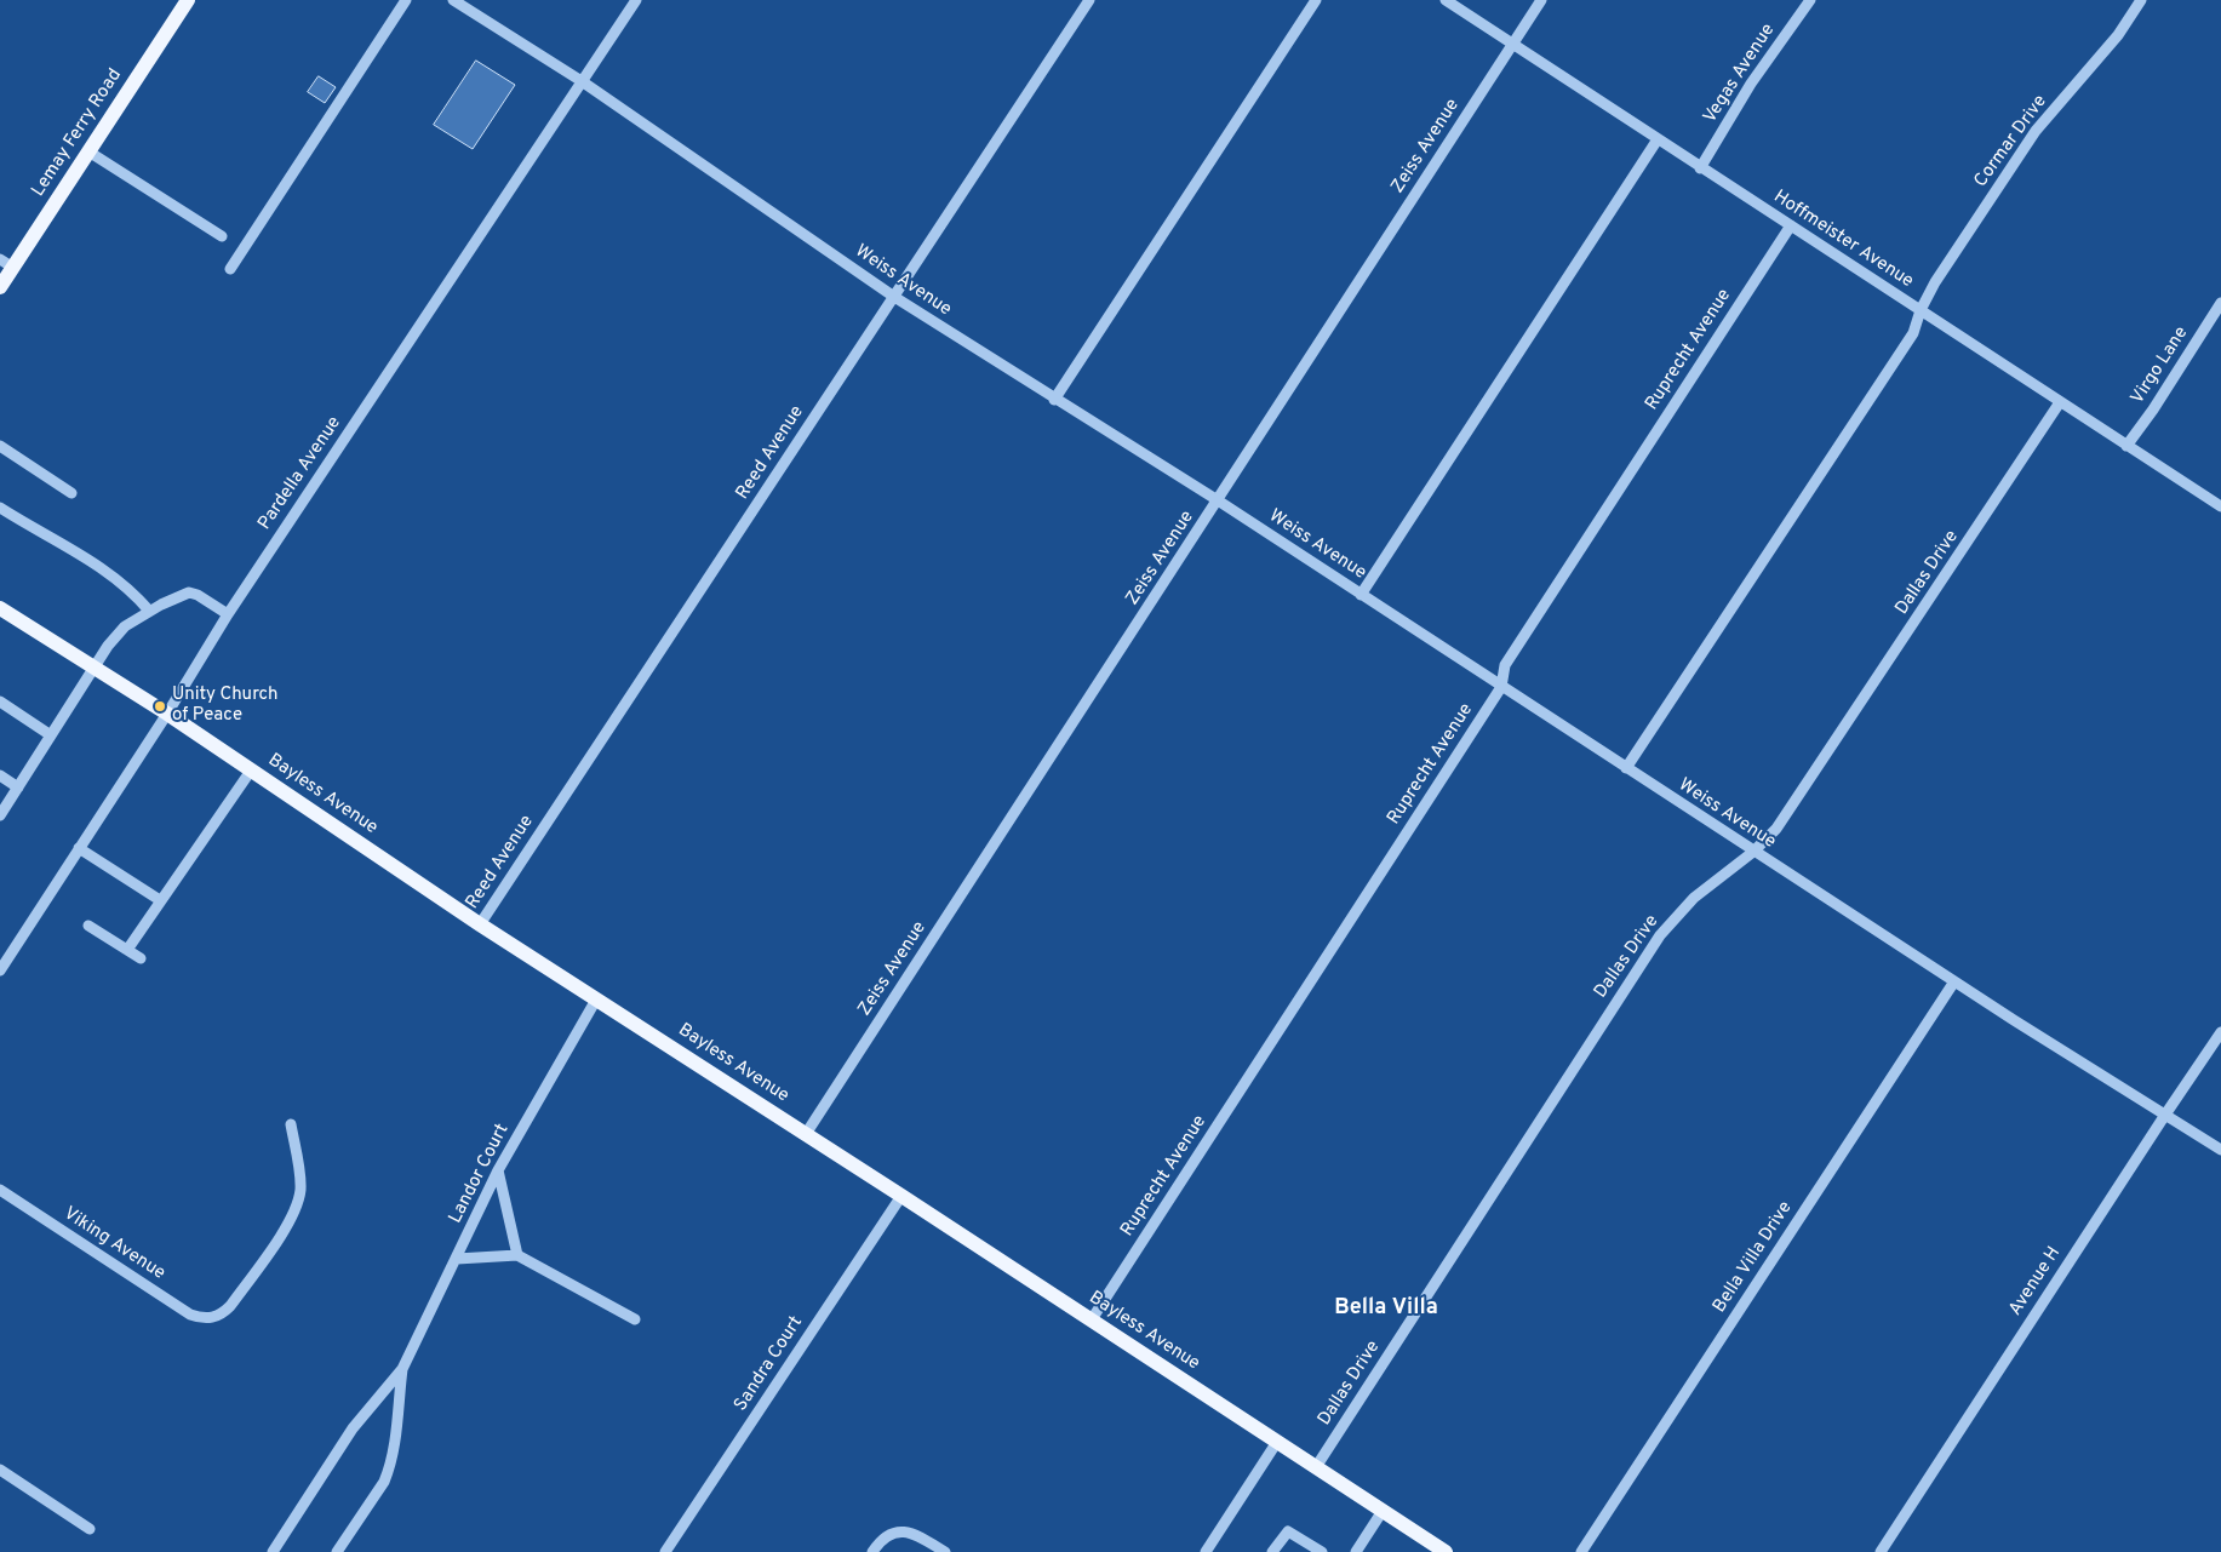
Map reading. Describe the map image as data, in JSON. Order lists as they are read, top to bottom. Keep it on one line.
{"streets":{"main road":["Lemay Ferry Road","Bayless Avenue"],"street":["Vegas Avenue","Cormar Drive","Zeiss Avenue","Hoffmeister Avenue","Weiss Avenue","Ruprecht Avenue","Virgo Lane","Reed Avenue","Pardella Avenue","Dallas Drive","Landor Court","Viking Avenue","Bella Villa Drive","Avenue H","Sandra Court"]},"crossings":[["Vegas Avenue","Hoffmeister Avenue"],["Cormar Drive","Hoffmeister Avenue"],["Cormar Drive","Weiss Avenue"],["Zeiss Avenue","Hoffmeister Avenue"],["Zeiss Avenue","Weiss Avenue"],["Zeiss Avenue","Bayless Avenue"],["Hoffmeister Avenue","Ruprecht Avenue"],["Hoffmeister Avenue","Virgo Lane"],["Hoffmeister Avenue","Dallas Drive"],["Weiss Avenue","Ruprecht Avenue"],["Weiss Avenue","Reed Avenue"],["Weiss Avenue","Pardella Avenue"],["Weiss Avenue","Dallas Drive"],["Weiss Avenue","Bella Villa Drive"],["Weiss Avenue","Avenue H"],["Ruprecht Avenue","Bayless Avenue"],["Reed Avenue","Bayless Avenue"],["Pardella Avenue","Bayless Avenue"],["Dallas Drive","Bayless Avenue"],["Bayless Avenue","Landor Court"],["Bayless Avenue","Sandra Court"]],"districts":["Bella Villa"],"places":["Unity Church of Peace"]}
